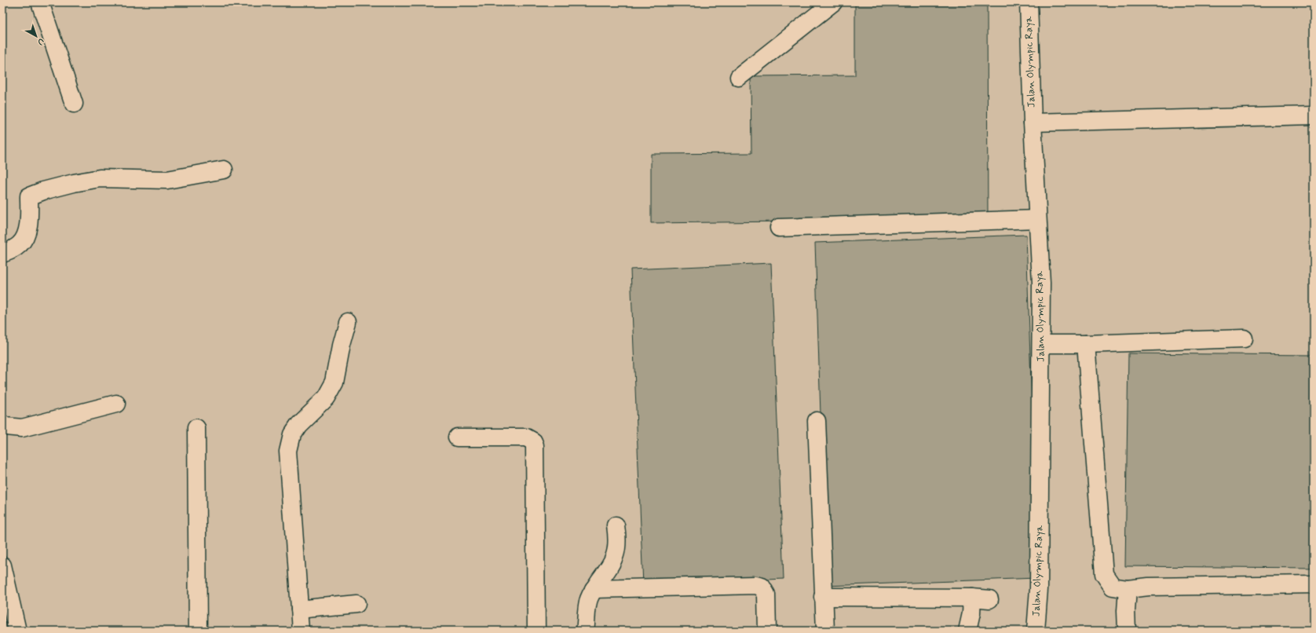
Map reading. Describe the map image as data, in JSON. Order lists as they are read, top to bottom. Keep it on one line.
{"streets":{"street":["Jalan Olympic Raya"]},"north":"bottom right"}
